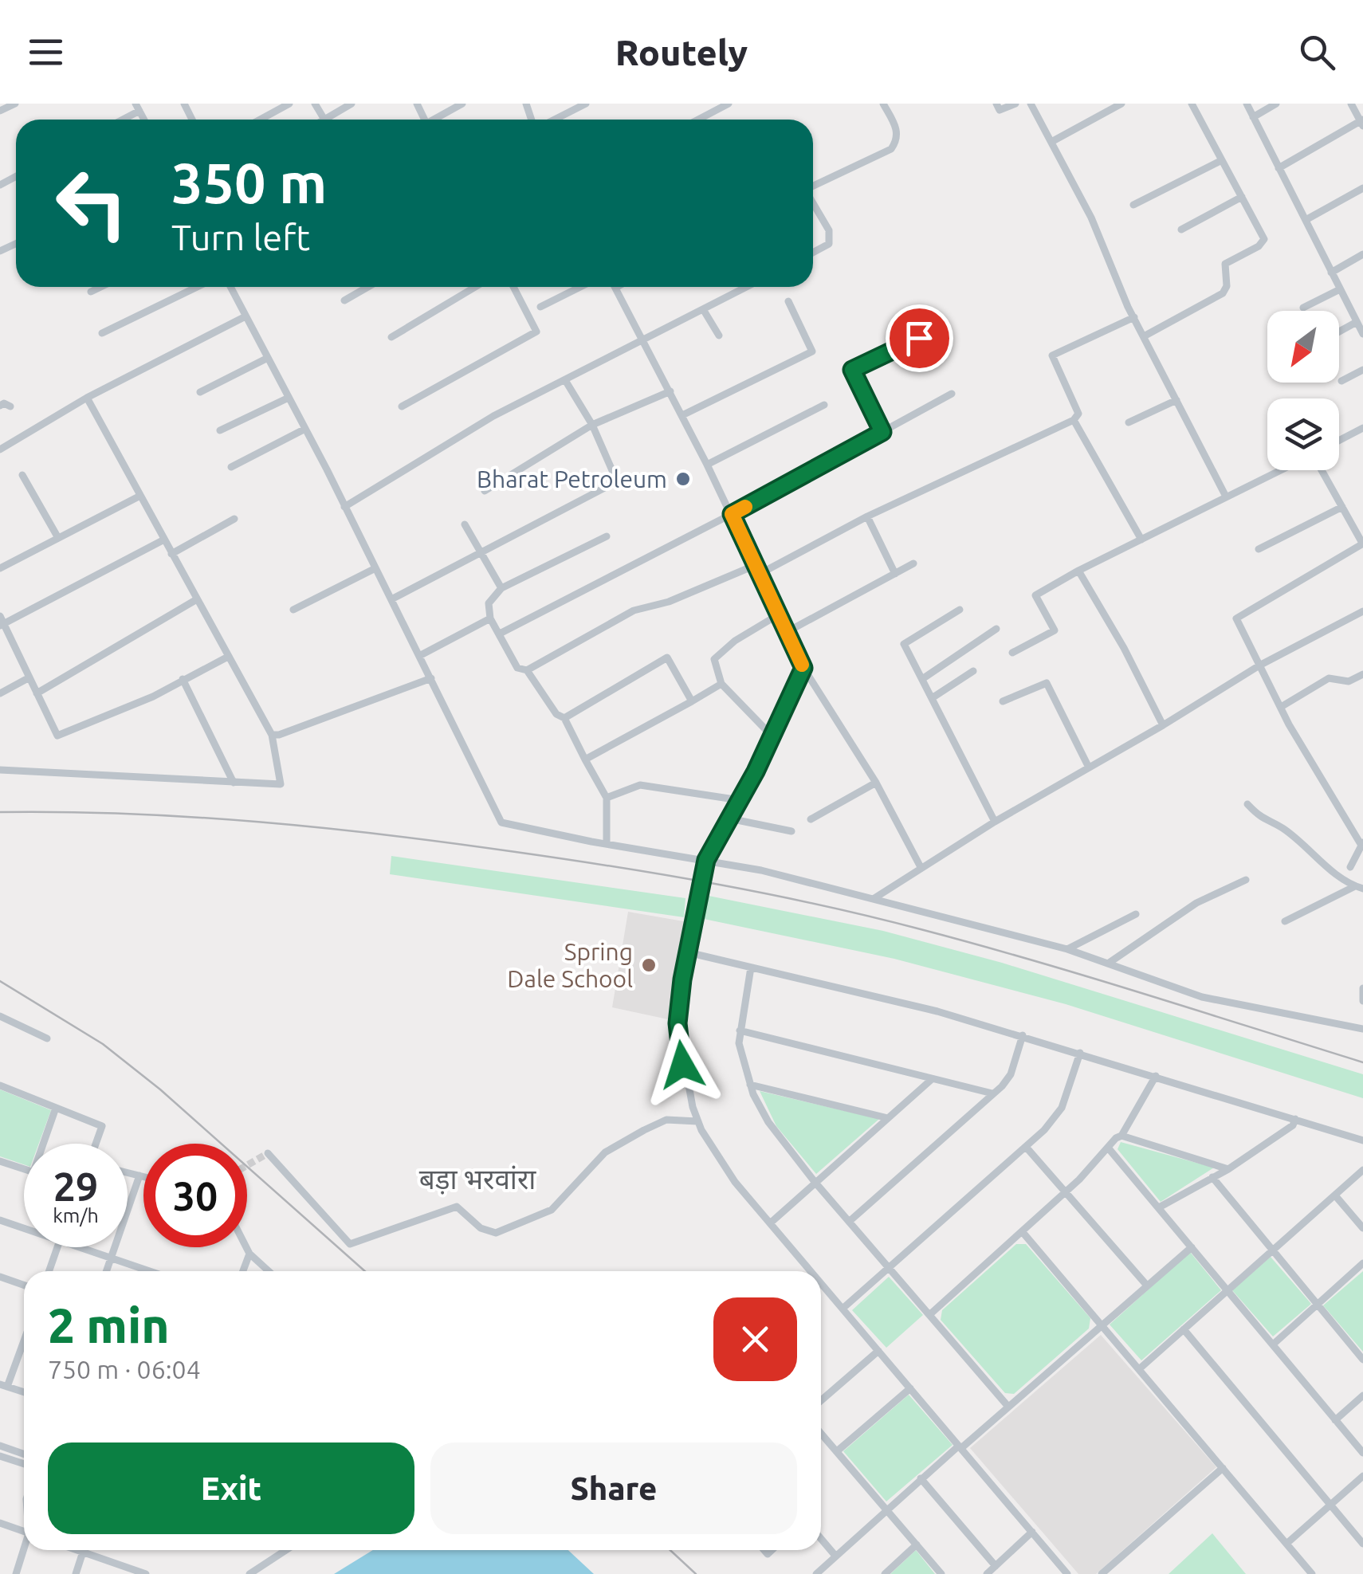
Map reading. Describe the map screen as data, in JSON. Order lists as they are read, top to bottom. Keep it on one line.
{"districts":["बड़ा भरवांरा"],"places":["Bharat Petroleum","Spring Dale School"],"north":"bottom left","page":{"header":"Routely","turn":["350 m","Turn left"],"speed":"29 km/h","limit":"30","heading":["2 min","750 m · 06:04"],"buttons":["Exit","Share"]}}
